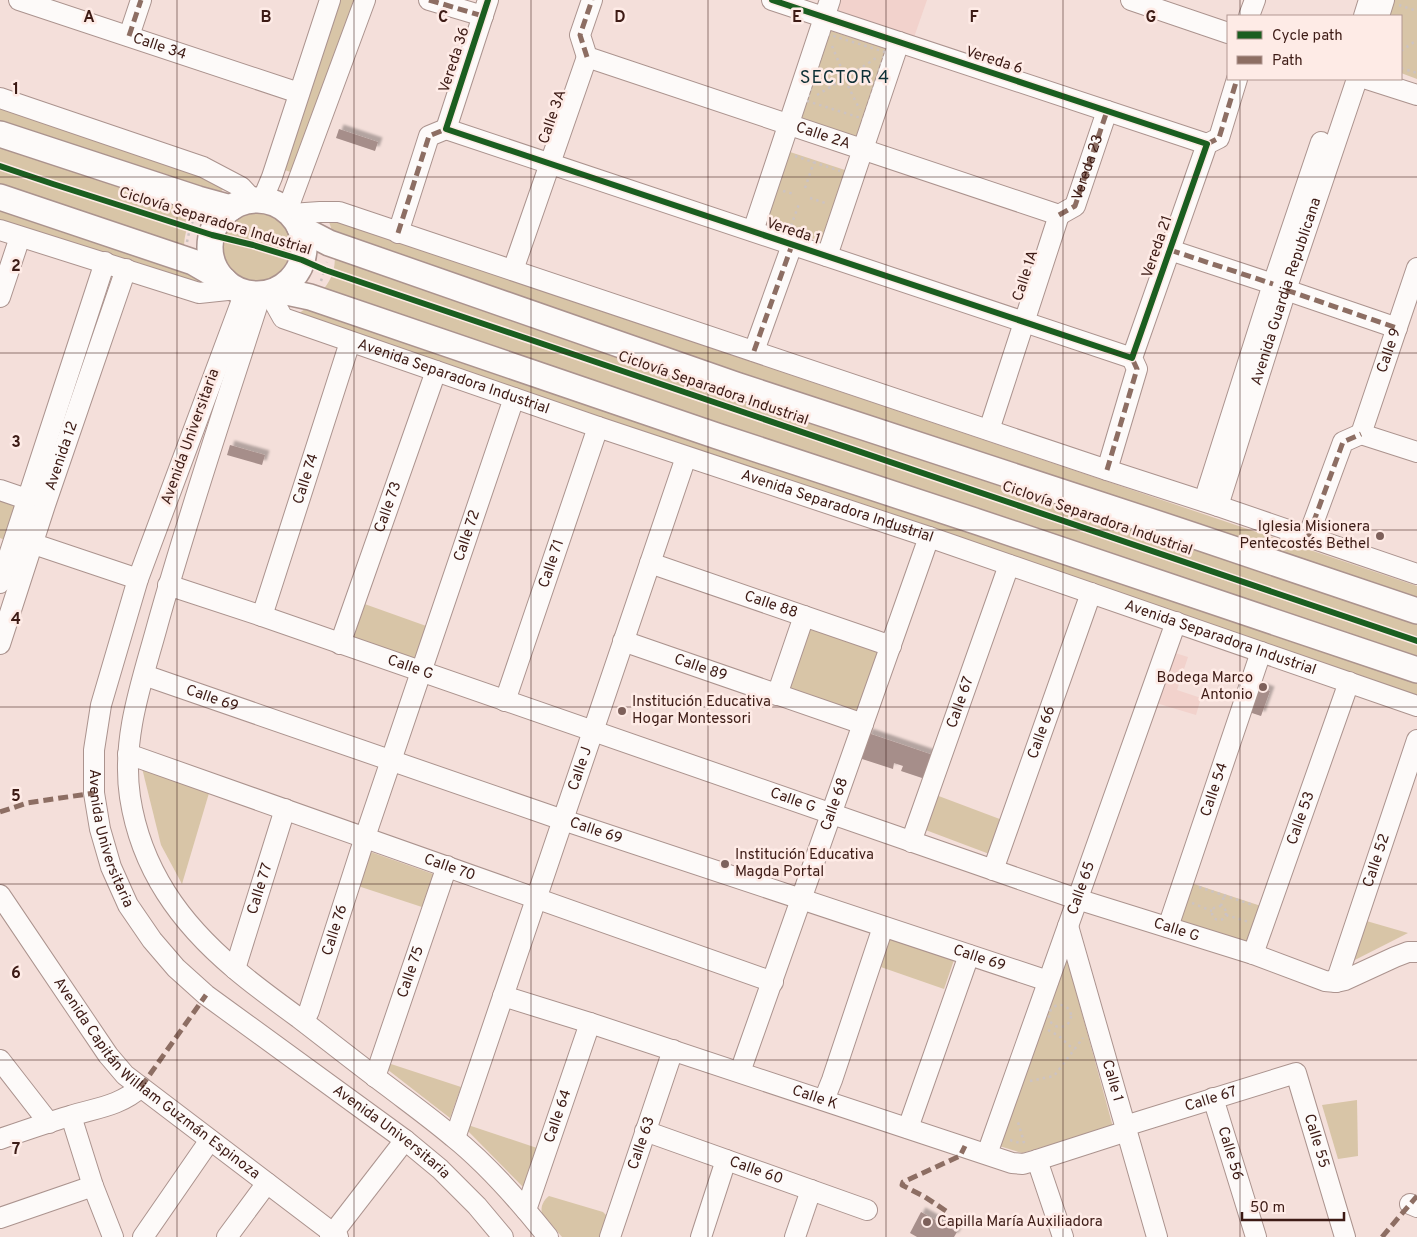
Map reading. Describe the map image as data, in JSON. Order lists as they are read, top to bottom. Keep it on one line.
{"streets":{"main road":["Avenida Separadora Industrial"],"street":["Calle 34","Vereda 36","Vereda 6","Calle 3A","Calle 2A","Vereda 23","Vereda 1","Vereda 21","Calle 1A","Avenida Guardia Republicana","Calle 9","Avenida Universitaria","Avenida 12","Calle 74","Calle 73","Calle 72","Calle 71","Calle 88","Calle G","Calle 89","Calle 69","Calle 67","Calle 66","Calle J","Calle 54","Calle 68","Calle 53","Calle 52","Calle 70","Calle 65","Calle 77","Calle 76","Calle 75","Avenida Capitán William Guzmán Espinoza","Calle 1","Calle K","Calle 64","Calle 55","Calle 63","Calle 56","Calle 60"],"cycle path":["Ciclovía Separadora Industrial"]},"crossings":[["Vereda 36","Vereda 1"],["Vereda 6","Vereda 23"],["Vereda 6","Vereda 21"],["Calle 3A","Calle 2A"],["Calle 3A","Vereda 1"],["Calle 2A","Vereda 23"],["Calle 2A","Calle 1A"],["Vereda 23","Calle 1A"],["Ciclovía Separadora Industrial","Avenida Separadora Industrial"],["Ciclovía Separadora Industrial","Avenida Universitaria"],["Vereda 1","Vereda 21"],["Vereda 1","Calle 1A"],["Avenida Separadora Industrial","Avenida Universitaria"],["Avenida Separadora Industrial","Avenida 12"],["Avenida Separadora Industrial","Calle 74"],["Avenida Separadora Industrial","Calle 73"],["Avenida Separadora Industrial","Calle 72"],["Avenida Separadora Industrial","Calle 71"],["Avenida Separadora Industrial","Calle 67"],["Avenida Separadora Industrial","Calle 66"],["Avenida Separadora Industrial","Calle J"],["Avenida Separadora Industrial","Calle 54"],["Avenida Separadora Industrial","Calle 68"],["Avenida Separadora Industrial","Calle 53"],["Avenida Separadora Industrial","Calle 65"],["Avenida Universitaria","Calle G"],["Avenida Universitaria","Calle 69"],["Avenida Universitaria","Calle J"],["Avenida Universitaria","Calle 70"],["Avenida Universitaria","Calle 77"],["Avenida Universitaria","Calle 76"],["Avenida Universitaria","Calle 75"],["Avenida Universitaria","Calle 64"],["Calle 74","Calle G"],["Calle 73","Calle G"],["Calle 72","Calle G"],["Calle 72","Calle 69"],["Calle 72","Calle 76"],["Calle 71","Calle G"],["Calle 88","Calle J"],["Calle 88","Calle 68"],["Calle G","Calle 67"],["Calle G","Calle 66"],["Calle G","Calle J"],["Calle G","Calle 54"],["Calle G","Calle 68"],["Calle G","Calle 53"],["Calle G","Calle 52"],["Calle G","Calle 65"],["Calle 89","Calle J"],["Calle 89","Calle 68"],["Calle 69","Calle J"],["Calle 69","Calle 68"],["Calle 69","Calle 65"],["Calle 69","Calle 76"],["Calle 67","Calle 1"],["Calle 67","Calle K"],["Calle 67","Calle 55"],["Calle 67","Calle 56"],["Calle J","Calle 70"],["Calle J","Calle K"],["Calle 68","Calle 70"],["Calle 68","Calle K"],["Calle 70","Calle 77"],["Calle 70","Calle 76"],["Calle 70","Calle 75"],["Calle 65","Calle 1"],["Calle 65","Calle K"],["Calle 1","Calle K"],["Calle K","Calle 64"],["Calle K","Calle 63"],["Calle 63","Calle 60"]],"districts":["SECTOR 4"],"places":["Iglesia Misionera Pentecostés Bethel","Bodega Marco Antonio","Institución Educativa Hogar Montessori","Institución Educativa Magda Portal","Capilla María Auxiliadora"],"legend":["Cycle path","Path"],"scale_bar":"50 m","grid":{"columns":["A","B","C","D","E","F","G"],"rows":["1","2","3","4","5","6","7"]}}
